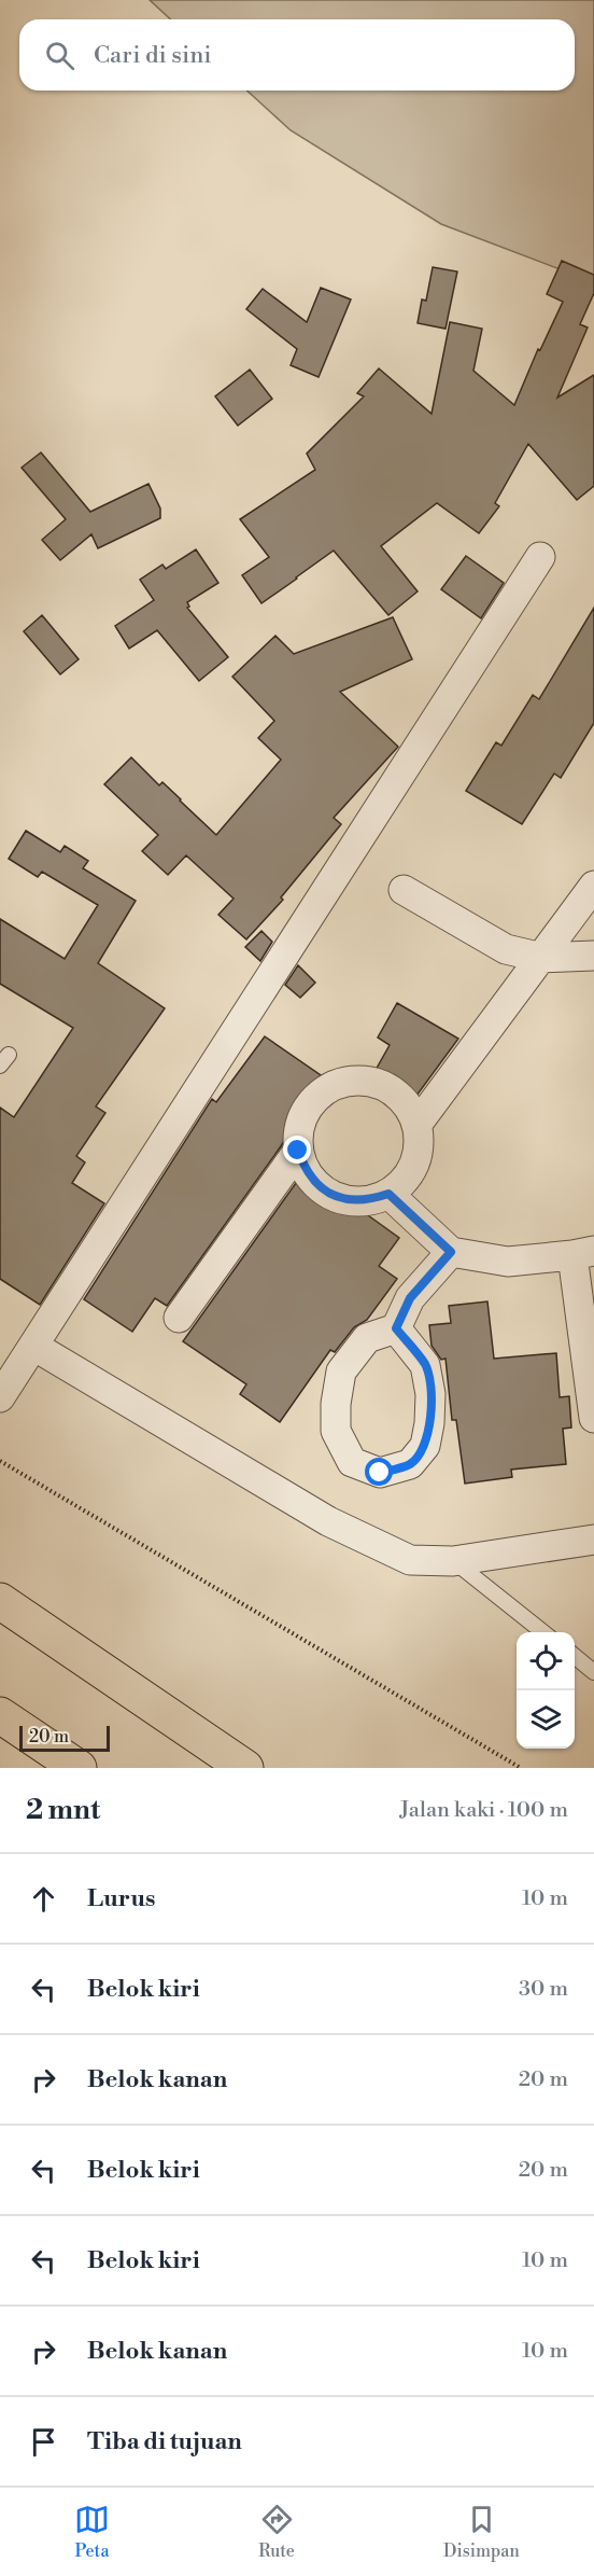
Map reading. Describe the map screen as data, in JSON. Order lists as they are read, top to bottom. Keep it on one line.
{"scale_bar":"20 m","page":{"search":"Cari di sini","scale":"20 m","heading":["2 mnt","Jalan kaki · 100 m"],"list":[["Lurus","10 m"],["Belok kiri","30 m"],["Belok kanan","20 m"],["Belok kiri","20 m"],["Belok kiri","10 m"],["Belok kanan","10 m"],"Tiba di tujuan"],"nav":["Peta","Rute","Disimpan"]}}
